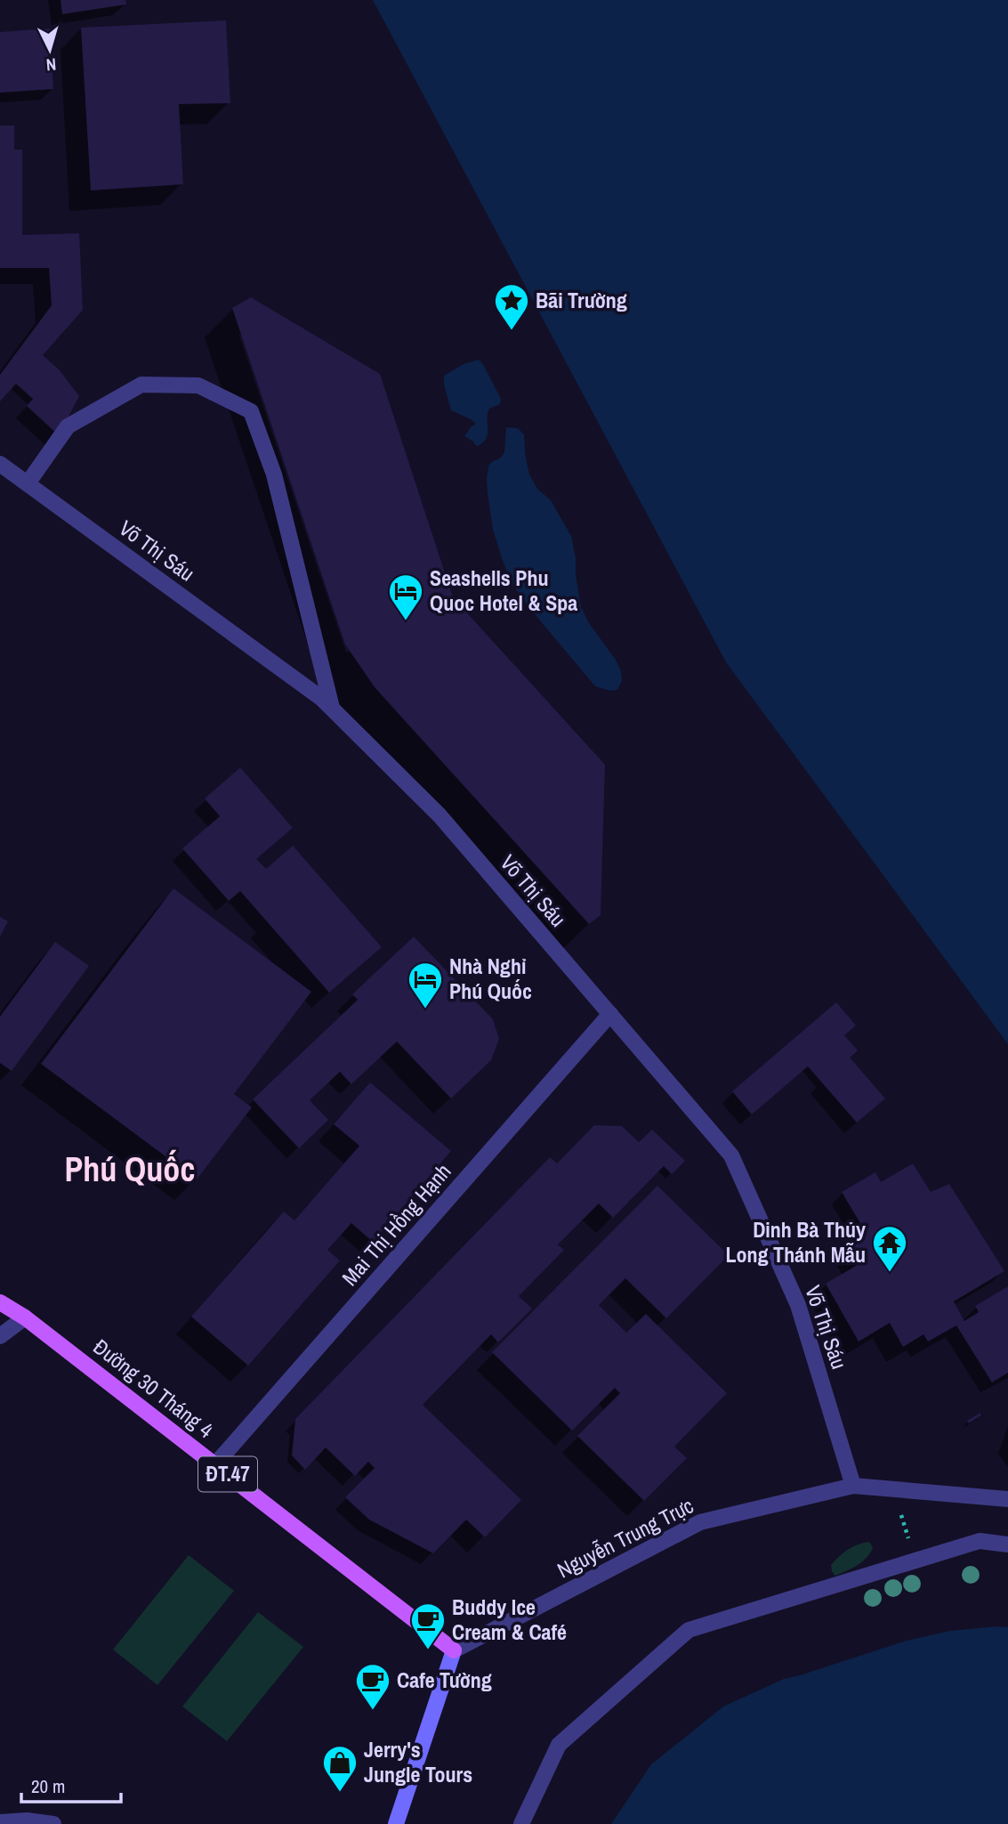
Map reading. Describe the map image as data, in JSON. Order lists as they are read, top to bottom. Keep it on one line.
{"streets":{"main road":["Đường 30 Tháng 4","ĐT.47"],"street":["Võ Thị Sáu","Mai Thị Hồng Hạnh","Nguyễn Trung Trực"]},"crossings":[["Võ Thị Sáu","Mai Thị Hồng Hạnh"],["Võ Thị Sáu","Nguyễn Trung Trực"],["Mai Thị Hồng Hạnh","Đường 30 Tháng 4"],["Đường 30 Tháng 4","Nguyễn Trung Trực"]],"districts":["Phú Quốc"],"places":{"place":["Bãi Trường"],"hotel":["Seashells Phu Quoc Hotel & Spa","Nhà Nghỉ Phú Quốc"],"temple":["Dinh Bà Thủy Long Thánh Mẫu"],"cafe":["Buddy Ice Cream & Café","Cafe Tường"],"shop":["Jerry's Jungle Tours"]},"scale_bar":"20 m","north":"bottom"}
